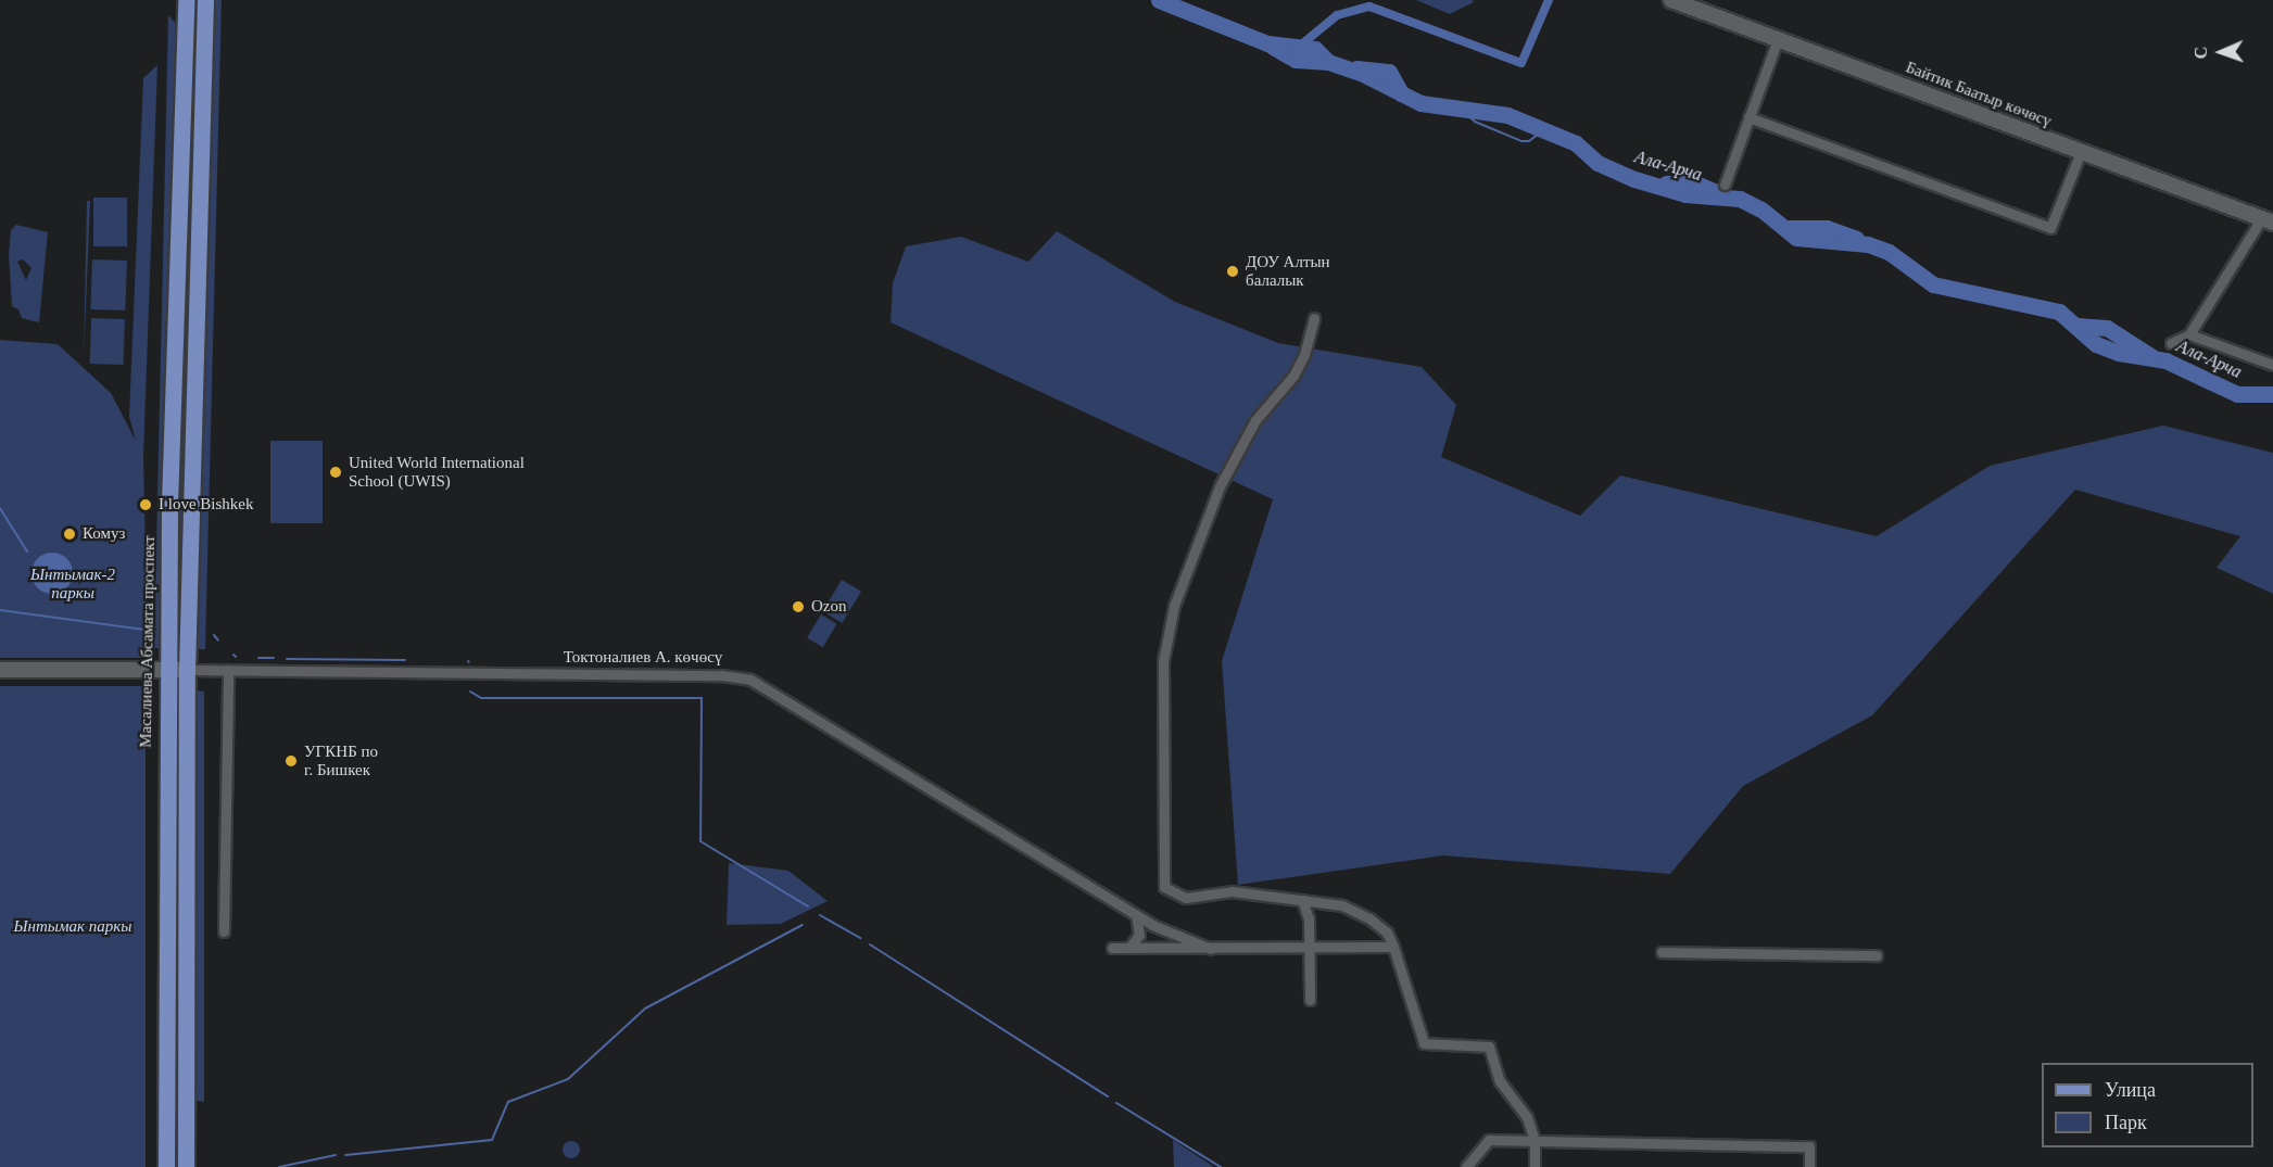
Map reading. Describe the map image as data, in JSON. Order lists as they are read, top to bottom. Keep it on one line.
{"streets":{"main road":["Байтик Баатыр көчөсү","Масалиева Абсамата проспект","Токтоналиев А. көчөсү"]},"crossings":[["Масалиева Абсамата проспект","Токтоналиев А. көчөсү"]],"water":["Ала-Арча"],"parks":["Ынтымак-2 паркы","Ынтымак паркы"],"places":["ДОУ Алтын балалык","United World International School (UWIS)","I love Bishkek","Комуз","Ozon","УГКНБ по г. Бишкек"],"legend":["Улица","Парк"],"north":"left"}
